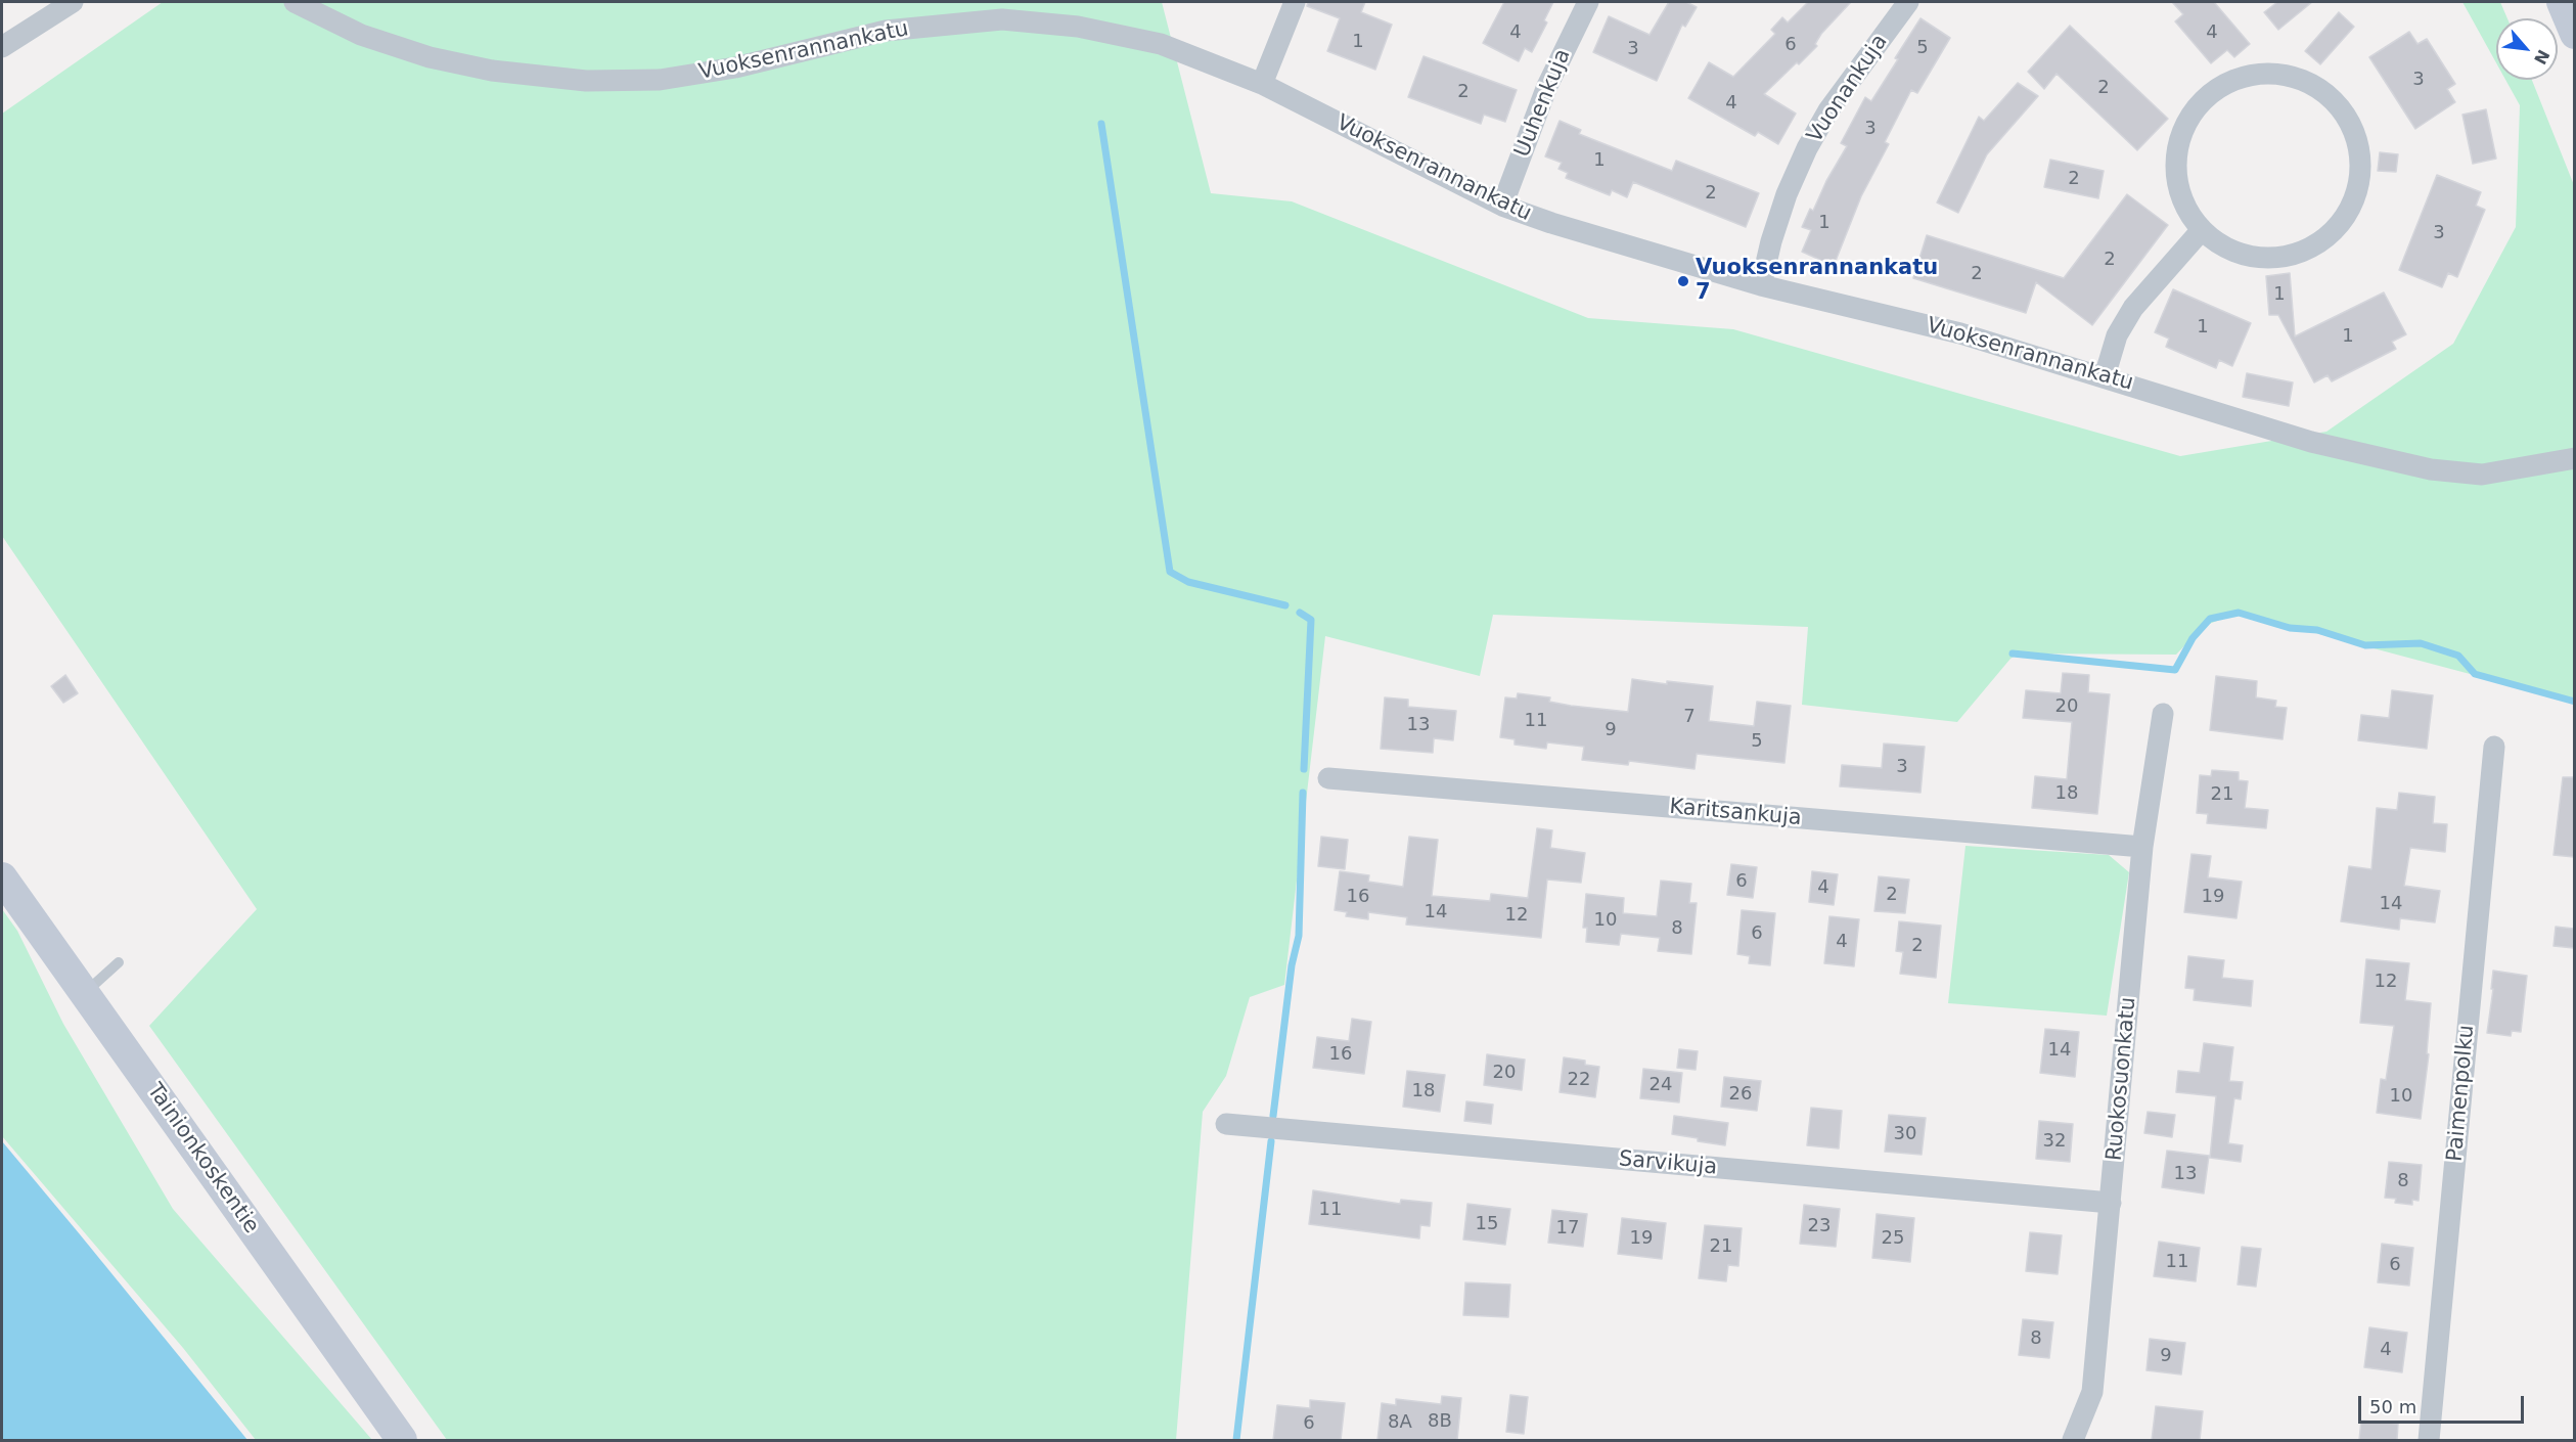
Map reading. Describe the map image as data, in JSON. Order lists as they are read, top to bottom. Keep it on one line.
{"streets":{"main road":["Tainionkoskentie"],"street":["Vuoksenrannankatu","Vuonankuja","Uuhenkuja","Karitsankuja","Ruokosuonkatu","Paimenpolku","Sarvikuja"]},"crossings":[["Vuoksenrannankatu","Vuonankuja"],["Vuoksenrannankatu","Uuhenkuja"],["Karitsankuja","Ruokosuonkatu"],["Ruokosuonkatu","Sarvikuja"]],"places":["Vuoksenrannankatu 7"],"house_numbers":["4","4","1","6","5","3","3","2","2","4","3","1","2","2","1","3","2","2","1","1","1","20","7","11","13","9","5","3","18","21","6","4","2","16","19","14","14","12","10","8","6","4","2","12","14","16","20","22","24","18","26","10","30","32","13","8","11","15","23","17","19","25","21","11","6","8","4","9","8B","8A","6"],"scale_bar":"50 m","north":"bottom right"}
